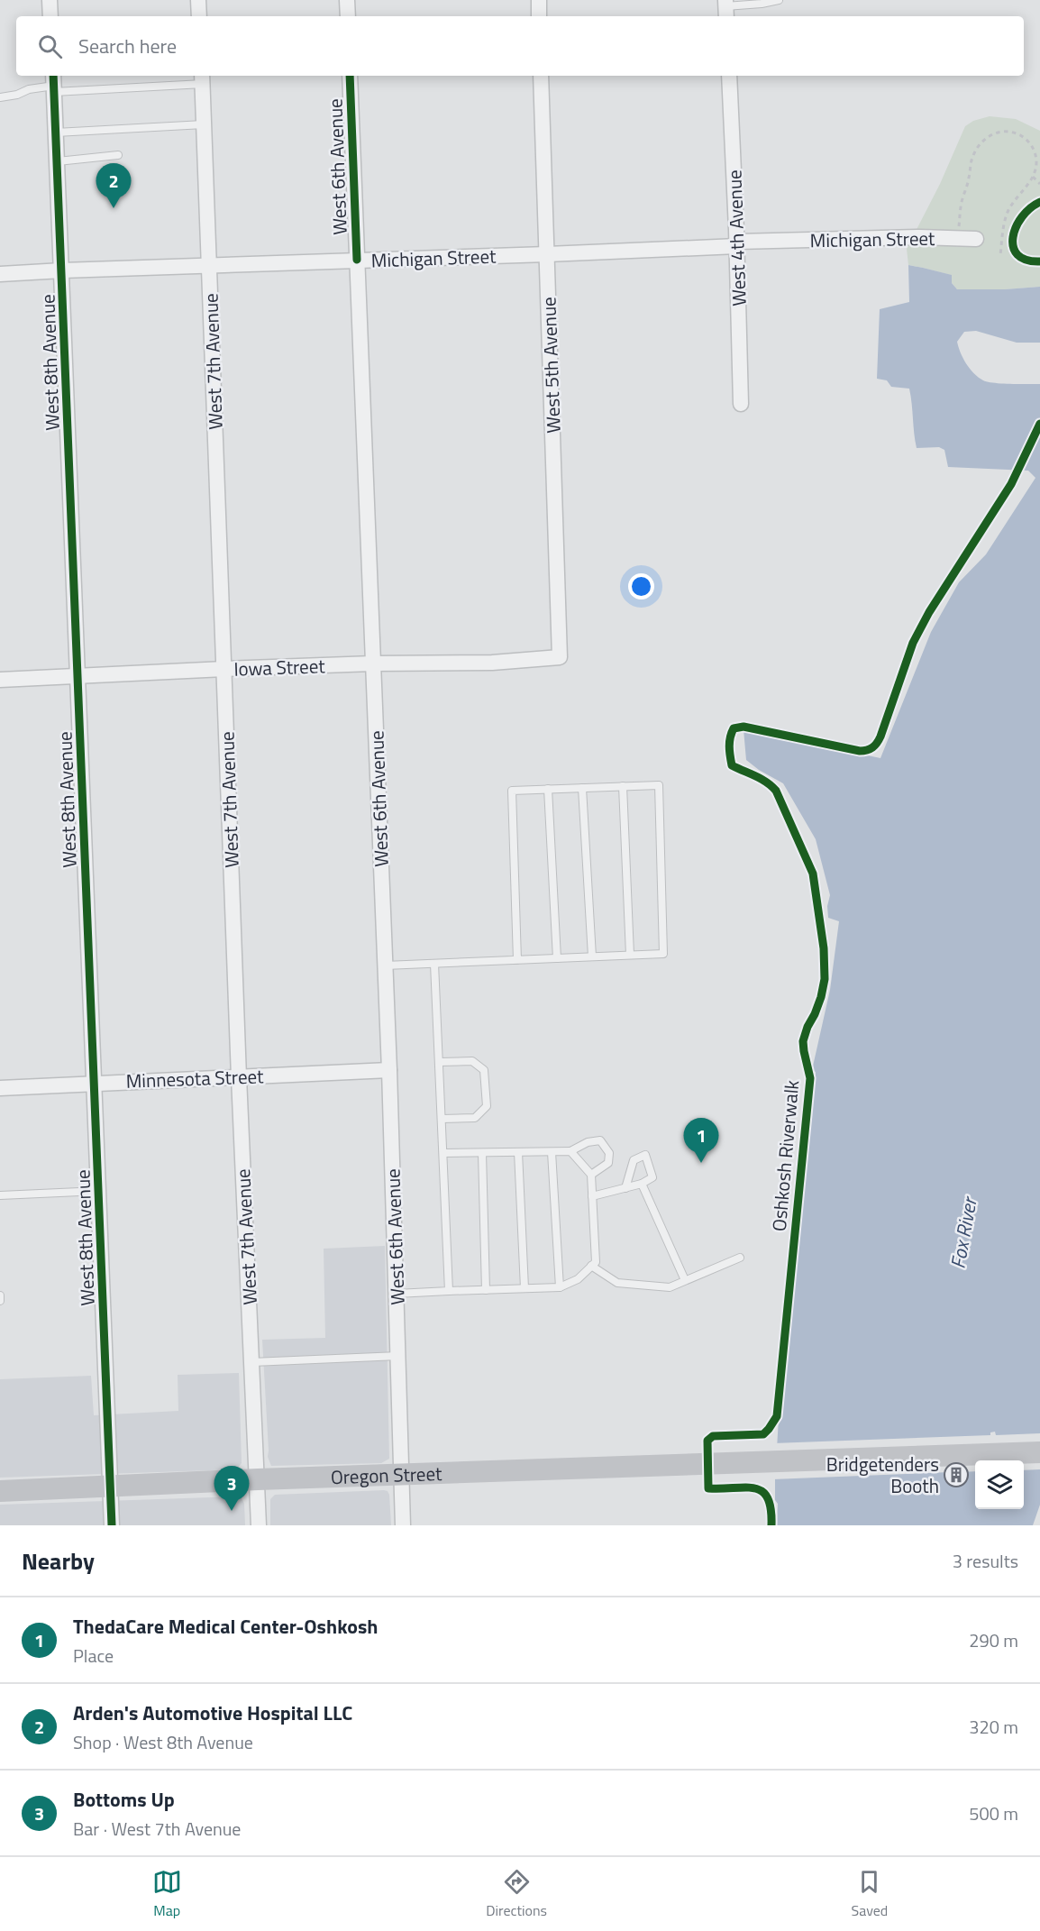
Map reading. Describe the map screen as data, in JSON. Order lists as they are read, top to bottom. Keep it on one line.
{"streets":{"main road":["Oregon Street"],"street":["West 6th Avenue","West 4th Avenue","Michigan Street","West 7th Avenue","West 8th Avenue","West 5th Avenue","Iowa Street","Minnesota Street"],"cycle path":["Oshkosh Riverwalk"]},"crossings":[["West 6th Avenue","Michigan Street"],["West 6th Avenue","Iowa Street"],["West 6th Avenue","Minnesota Street"],["West 6th Avenue","Oregon Street"],["West 4th Avenue","Michigan Street"],["Michigan Street","West 7th Avenue"],["Michigan Street","West 8th Avenue"],["Michigan Street","West 5th Avenue"],["West 7th Avenue","Iowa Street"],["West 7th Avenue","Minnesota Street"],["West 7th Avenue","Oregon Street"],["West 8th Avenue","Iowa Street"],["West 8th Avenue","Minnesota Street"],["West 8th Avenue","Oregon Street"],["West 5th Avenue","Iowa Street"]],"water":["Fox River"],"places":{"building":["Bridgetenders Booth"]},"page":{"search":"Search here","pins":["2","1","3"],"heading":["Nearby","3 results"],"list":[{"mark":"1","name":"ThedaCare Medical Center-Oshkosh","note":"Place","value":"290 m"},{"mark":"2","name":"Arden's Automotive Hospital LLC","note":"Shop · West 8th Avenue","value":"320 m"},{"mark":"3","name":"Bottoms Up","note":"Bar · West 7th Avenue","value":"500 m"}],"nav":["Map","Directions","Saved"]}}
